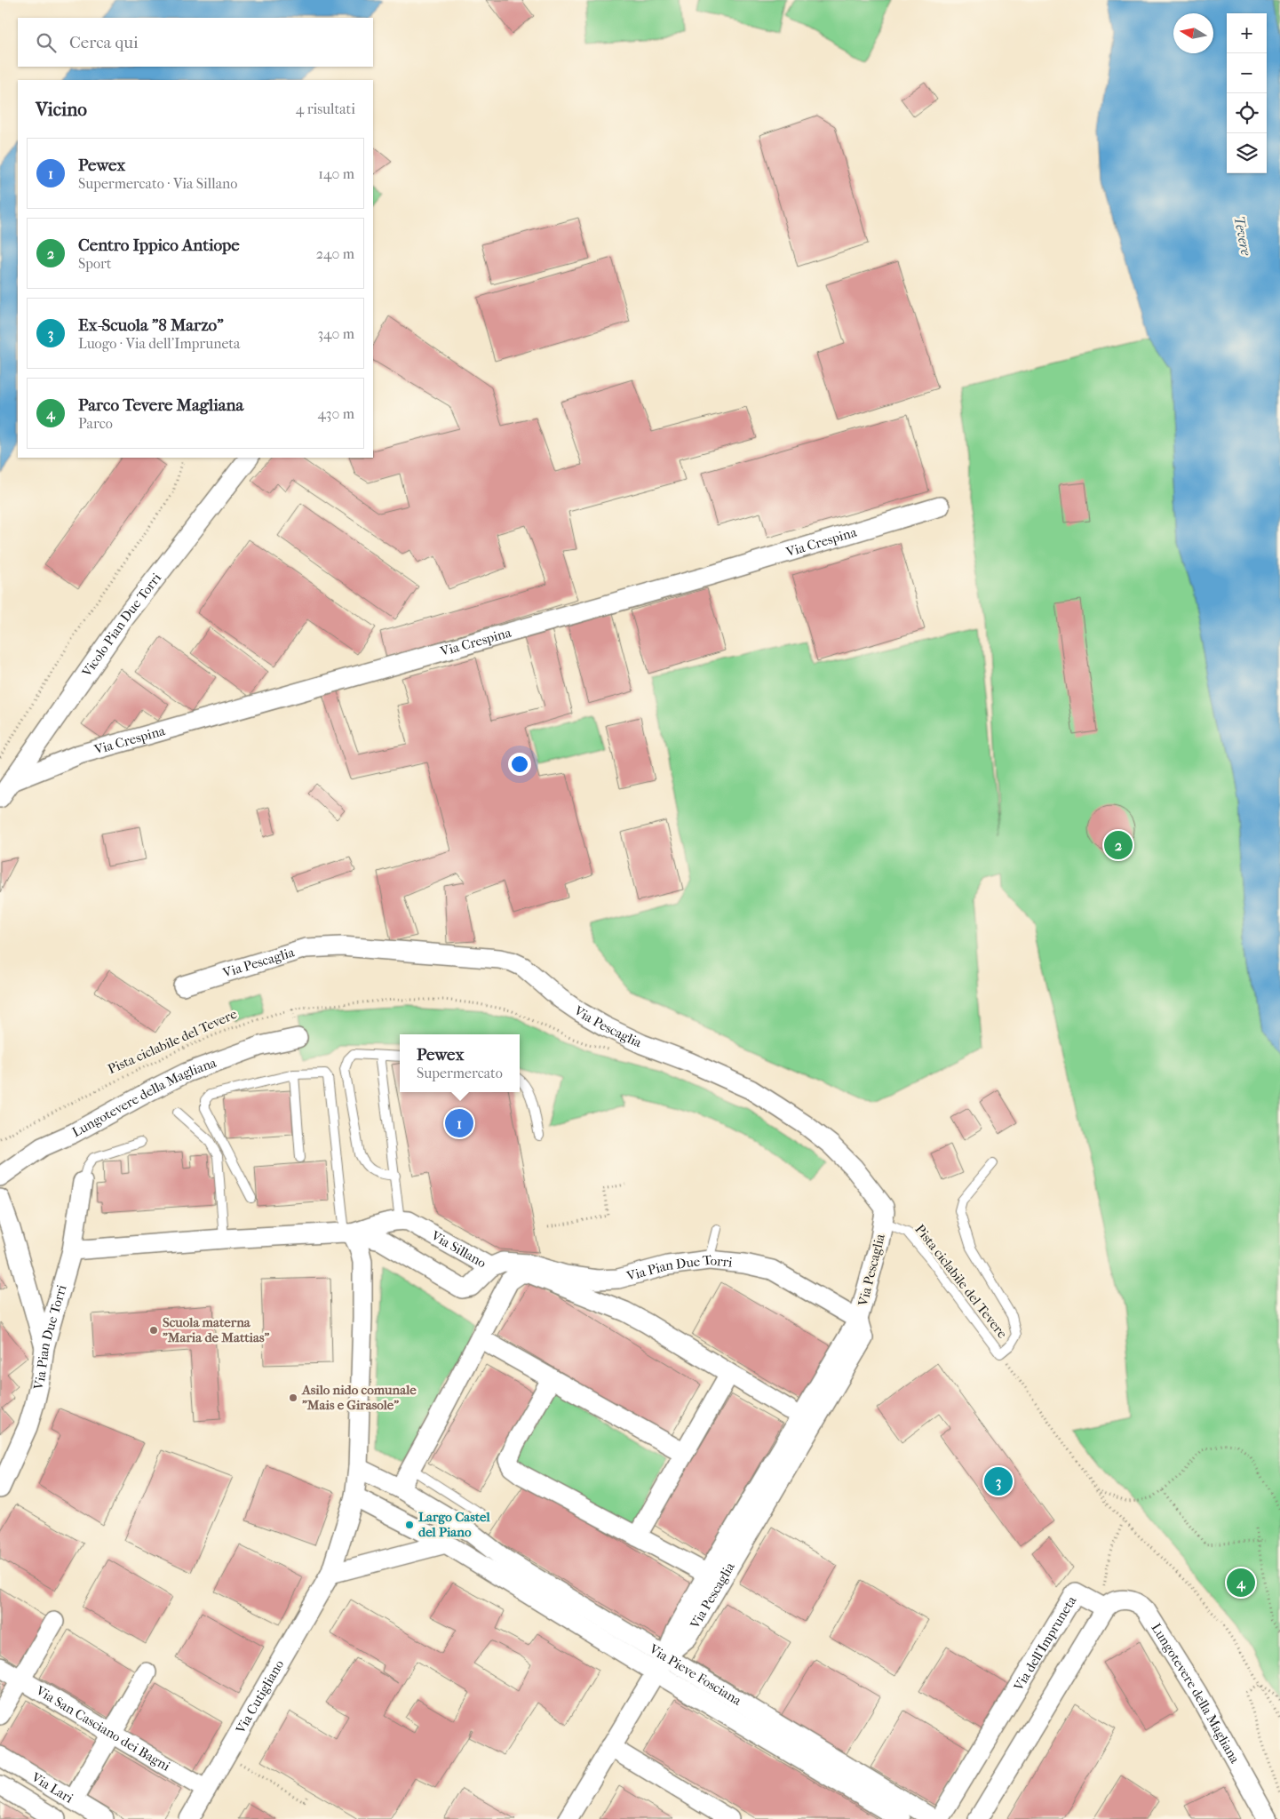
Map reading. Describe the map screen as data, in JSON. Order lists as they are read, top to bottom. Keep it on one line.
{"streets":{"street":["Via Crespina","Vicolo Pian Due Torri","Via Pescaglia","Lungotevere della Magliana","Via Sillano","Via Pian Due Torri","Via dell'Impruneta","Via Pieve Fosciana","Via Cutigliano","Via San Casciano dei Bagni","Via Lari"],"lane":["Pista ciclabile del Tevere"]},"crossings":[["Via Crespina","Vicolo Pian Due Torri"],["Via Pescaglia","Pista ciclabile del Tevere"],["Via Pescaglia","Via Pian Due Torri"],["Via Pescaglia","Via Pieve Fosciana"],["Lungotevere della Magliana","Via dell'Impruneta"],["Via Sillano","Via Pian Due Torri"],["Via Cutigliano","Via San Casciano dei Bagni"]],"water":["Tevere"],"places":["Scuola materna \"Maria de Mattias\"","Asilo nido comunale \"Mais e Girasole\"","Largo Castel del Piano"],"north":"left","page":{"map_buttons":["+","−"],"search":"Cerca qui","heading":["Vicino","4 risultati"],"list":[{"mark":"1","name":"Pewex","note":"Supermercato · Via Sillano","value":"140 m"},{"mark":"2","name":"Centro Ippico Antiope","note":"Sport","value":"240 m"},{"mark":"3","name":"Ex-Scuola \"8 Marzo\"","note":"Luogo · Via dell'Impruneta","value":"340 m"},{"mark":"4","name":"Parco Tevere Magliana","note":"Parco","value":"430 m"}],"pins":["2","1","3","4"],"popup":["Pewex","Supermercato"]}}
